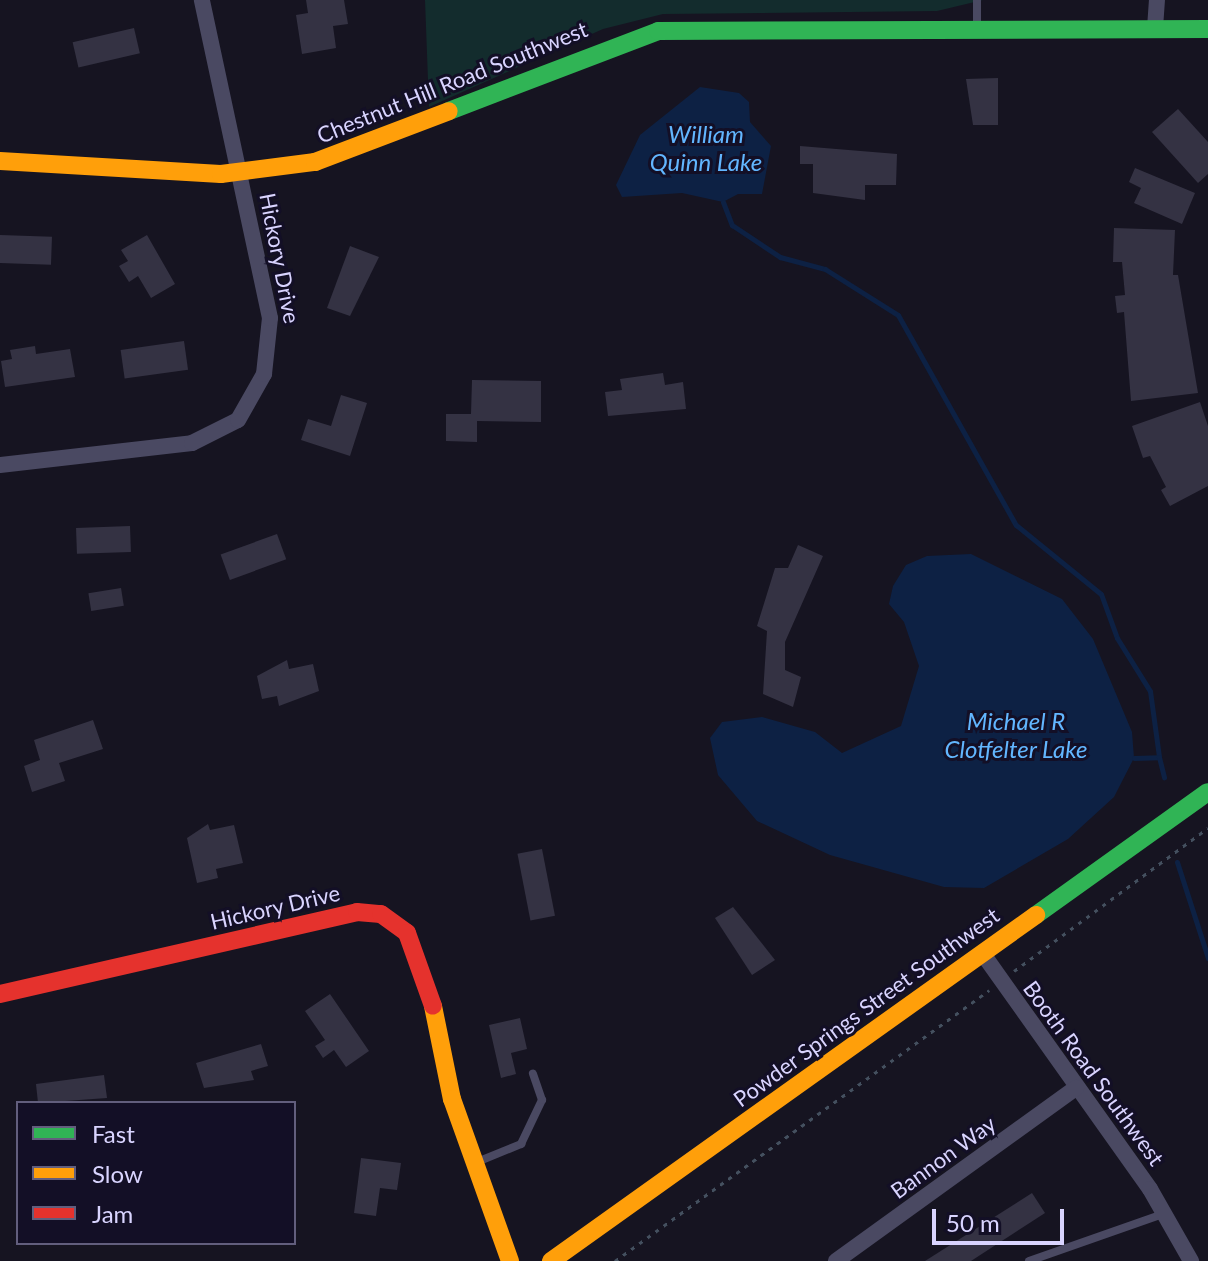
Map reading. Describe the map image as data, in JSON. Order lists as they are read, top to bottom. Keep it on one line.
{"streets":{"street":["Chestnut Hill Road Southwest","Hickory Drive","Powder Springs Street Southwest","Booth Road Southwest","Bannon Way"]},"crossings":[["Chestnut Hill Road Southwest","Hickory Drive"],["Powder Springs Street Southwest","Booth Road Southwest"],["Booth Road Southwest","Bannon Way"]],"water":["William Quinn Lake","Michael R Clotfelter Lake"],"legend":["Fast","Slow","Jam"],"scale_bar":"50 m"}
